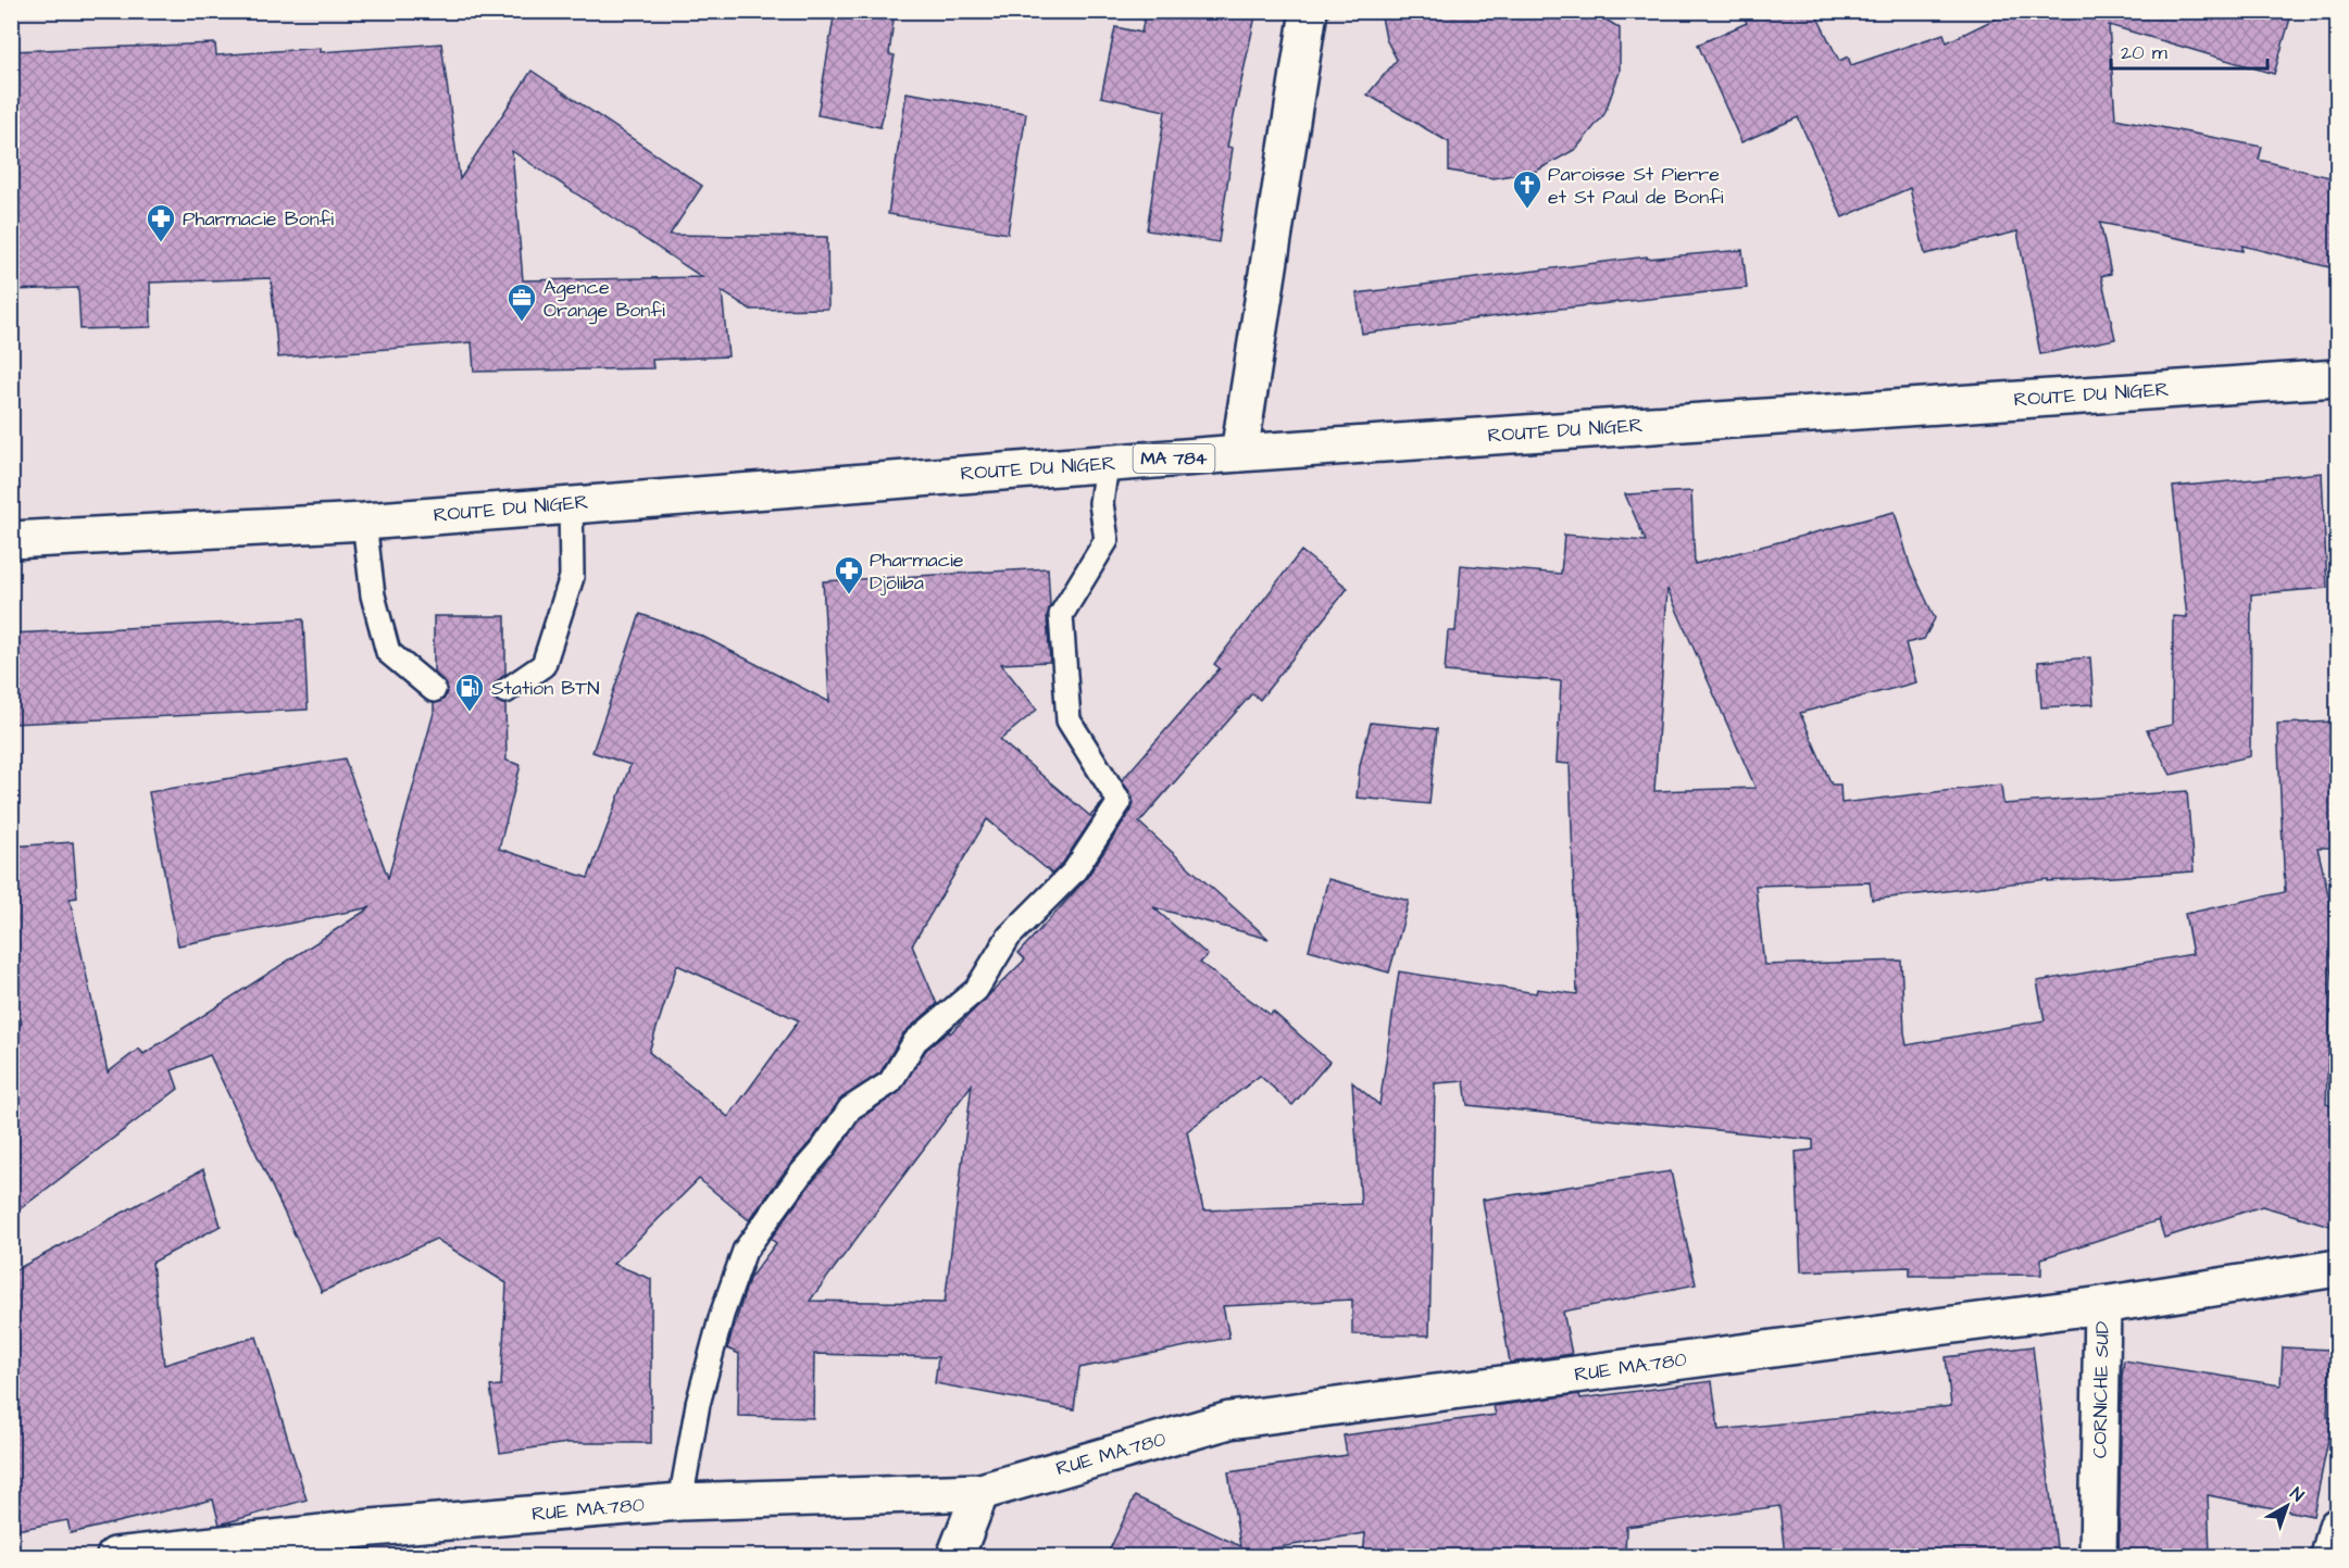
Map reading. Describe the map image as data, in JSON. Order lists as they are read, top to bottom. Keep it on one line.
{"streets":{"main road":["ROUTE DU NIGER","MA 784","RUE MA.780","CORNICHE SUD"]},"crossings":[["RUE MA.780","CORNICHE SUD"]],"places":{"church":["Paroisse St Pierre et St Paul de Bonfi"],"pharmacy":["Pharmacie Bonfi","Pharmacie Djoliba"],"office":["Agence Orange Bonfi"],"fuel station":["Station BTN"]},"scale_bar":"20 m","north":"top right"}
